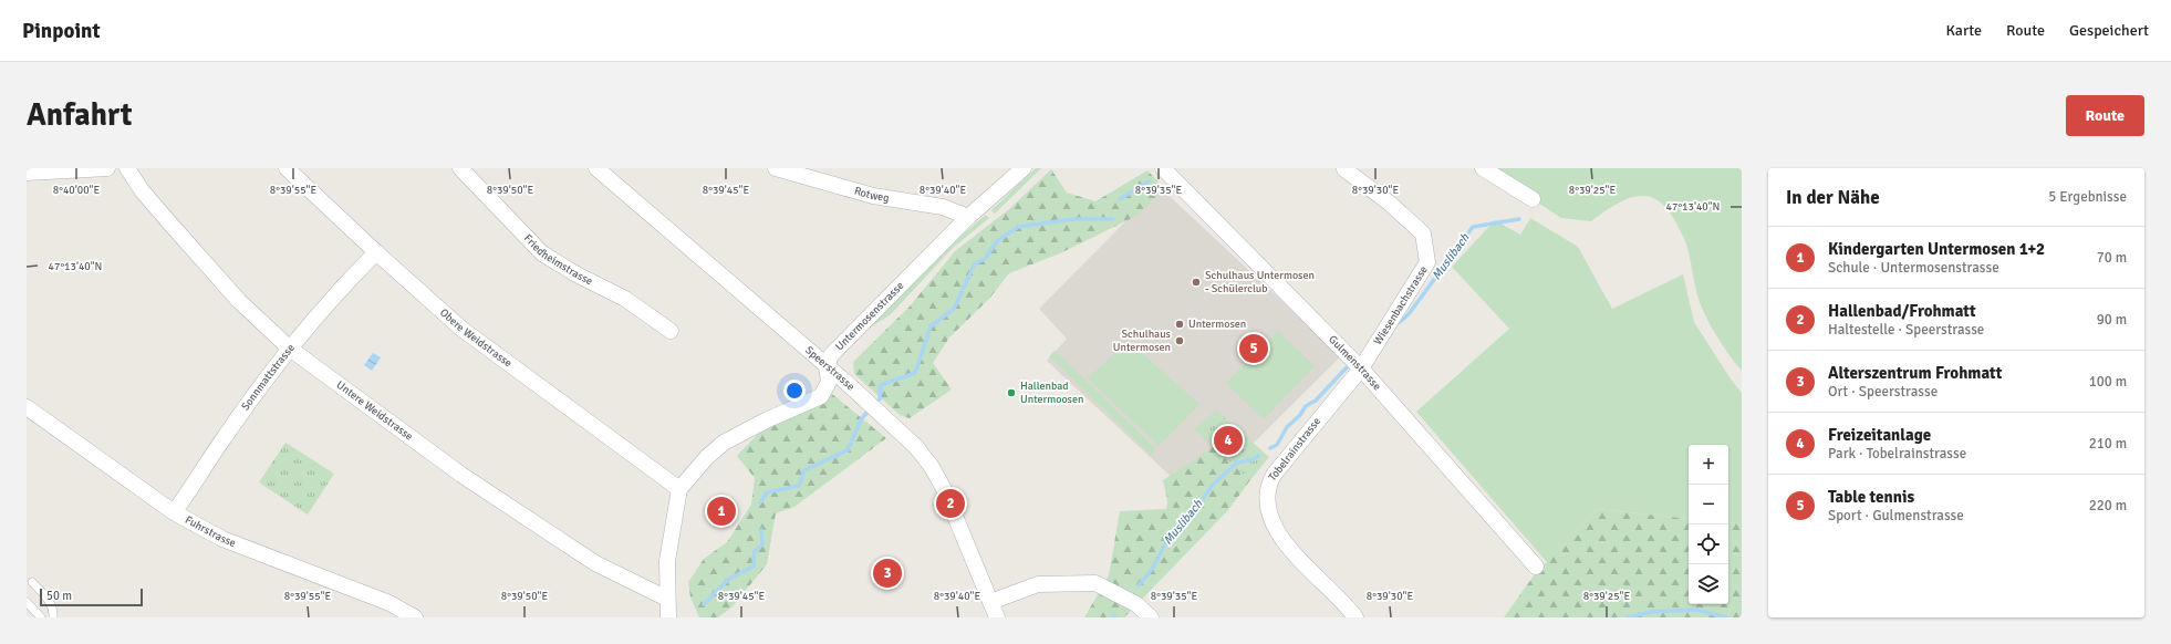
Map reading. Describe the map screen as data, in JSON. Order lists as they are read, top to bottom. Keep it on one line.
{"streets":{"street":["Rotweg","Friedheimstrasse","Wiesenbachstrasse","Untermosenstrasse","Obere Weidstrasse","Gulmenstrasse","Speerstrasse","Sonnmattstrasse","Untere Weidstrasse","Tobelrainstrasse","Fuhrstrasse"]},"crossings":[["Rotweg","Untermosenstrasse"],["Wiesenbachstrasse","Gulmenstrasse"],["Wiesenbachstrasse","Tobelrainstrasse"],["Untermosenstrasse","Speerstrasse"],["Obere Weidstrasse","Sonnmattstrasse"],["Gulmenstrasse","Tobelrainstrasse"],["Sonnmattstrasse","Untere Weidstrasse"],["Sonnmattstrasse","Fuhrstrasse"]],"water":["Muslibach"],"places":["Schulhaus Untermosen - Schülerclub","Untermosen","Schulhaus Untermosen","Hallenbad Untermoosen"],"scale_bar":"50 m","page":{"header":"Pinpoint","nav":["Karte","Route","Gespeichert"],"buttons":"Route","title":"Anfahrt","heading":["In der Nähe","5 Ergebnisse"],"list":[{"mark":"1","name":"Kindergarten Untermosen 1+2","note":"Schule · Untermosenstrasse","value":"70 m"},{"mark":"2","name":"Hallenbad/Frohmatt","note":"Haltestelle · Speerstrasse","value":"90 m"},{"mark":"3","name":"Alterszentrum Frohmatt","note":"Ort · Speerstrasse","value":"100 m"},{"mark":"4","name":"Freizeitanlage","note":"Park · Tobelrainstrasse","value":"210 m"},{"mark":"5","name":"Table tennis","note":"Sport · Gulmenstrasse","value":"220 m"}],"pins":["5","4","2","1","3"],"map_buttons":["+","−"],"scale":"50 m"},"coordinates":["8°40'00\"E","8°39'55\"E","8°39'50\"E","8°39'45\"E","8°39'40\"E","8°39'35\"E","8°39'30\"E","8°39'25\"E","47°13'40\"N"]}
